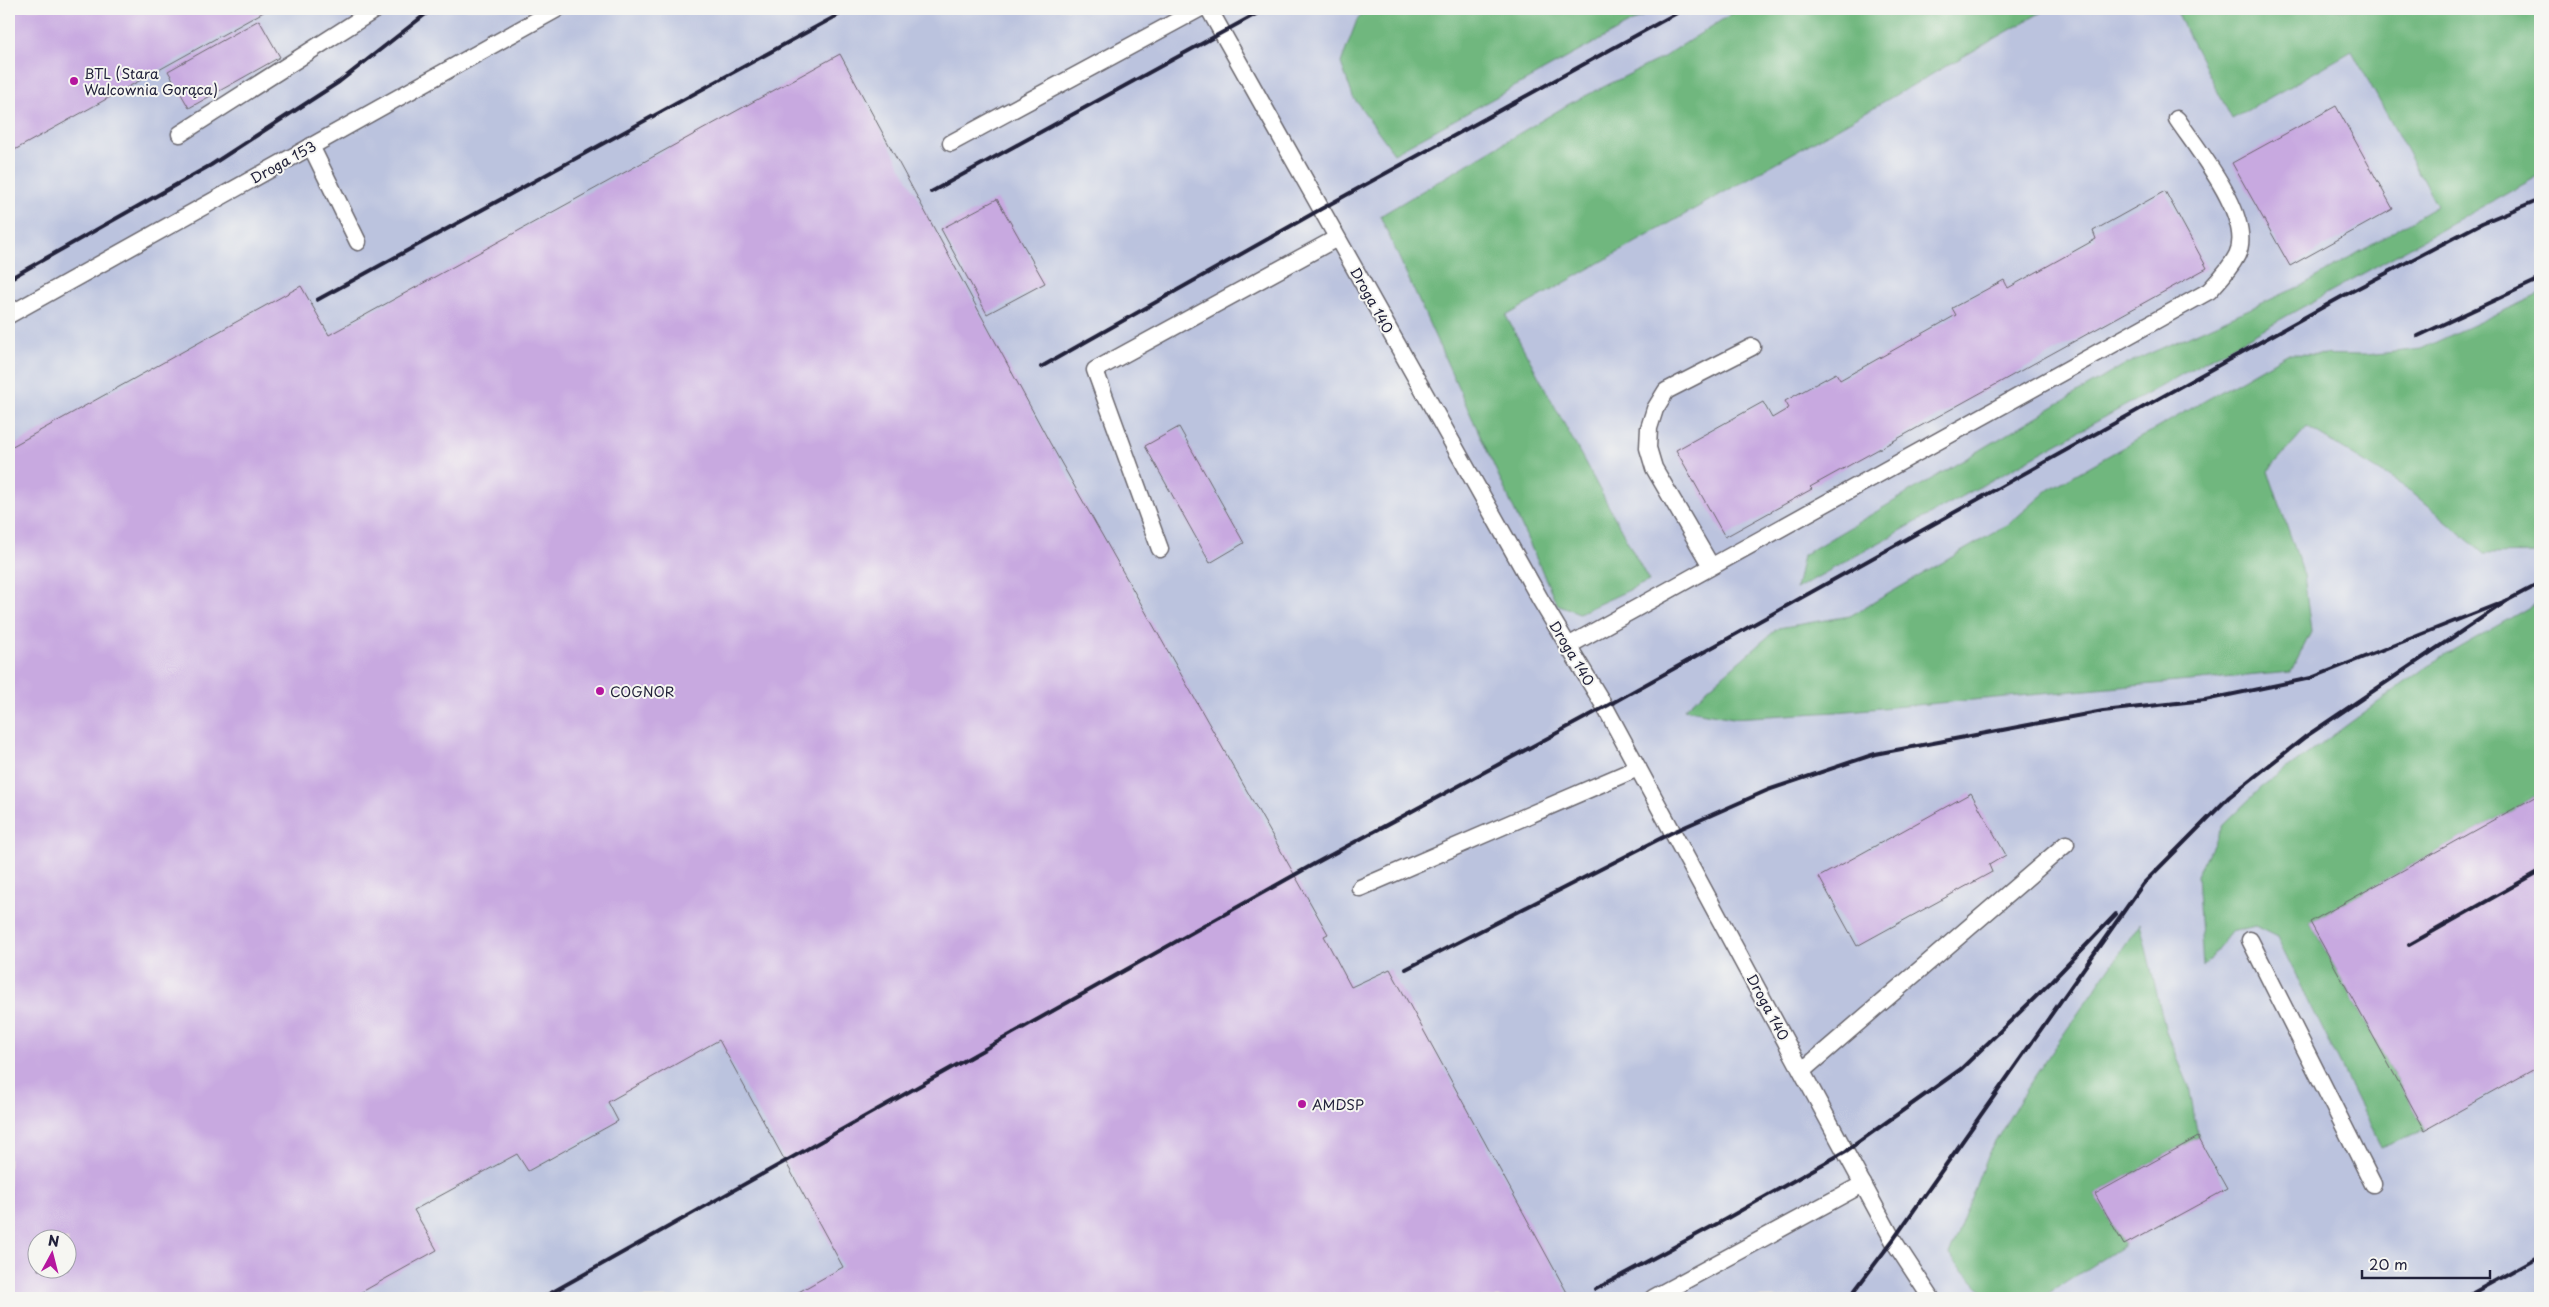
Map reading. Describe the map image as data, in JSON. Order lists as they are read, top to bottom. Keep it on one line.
{"streets":{"lane":["Droga 153","Droga 140"]},"places":["BTL (Stara Walcownia Gorąca)","COGNOR","AMDSP"],"scale_bar":"20 m","north":"top"}
